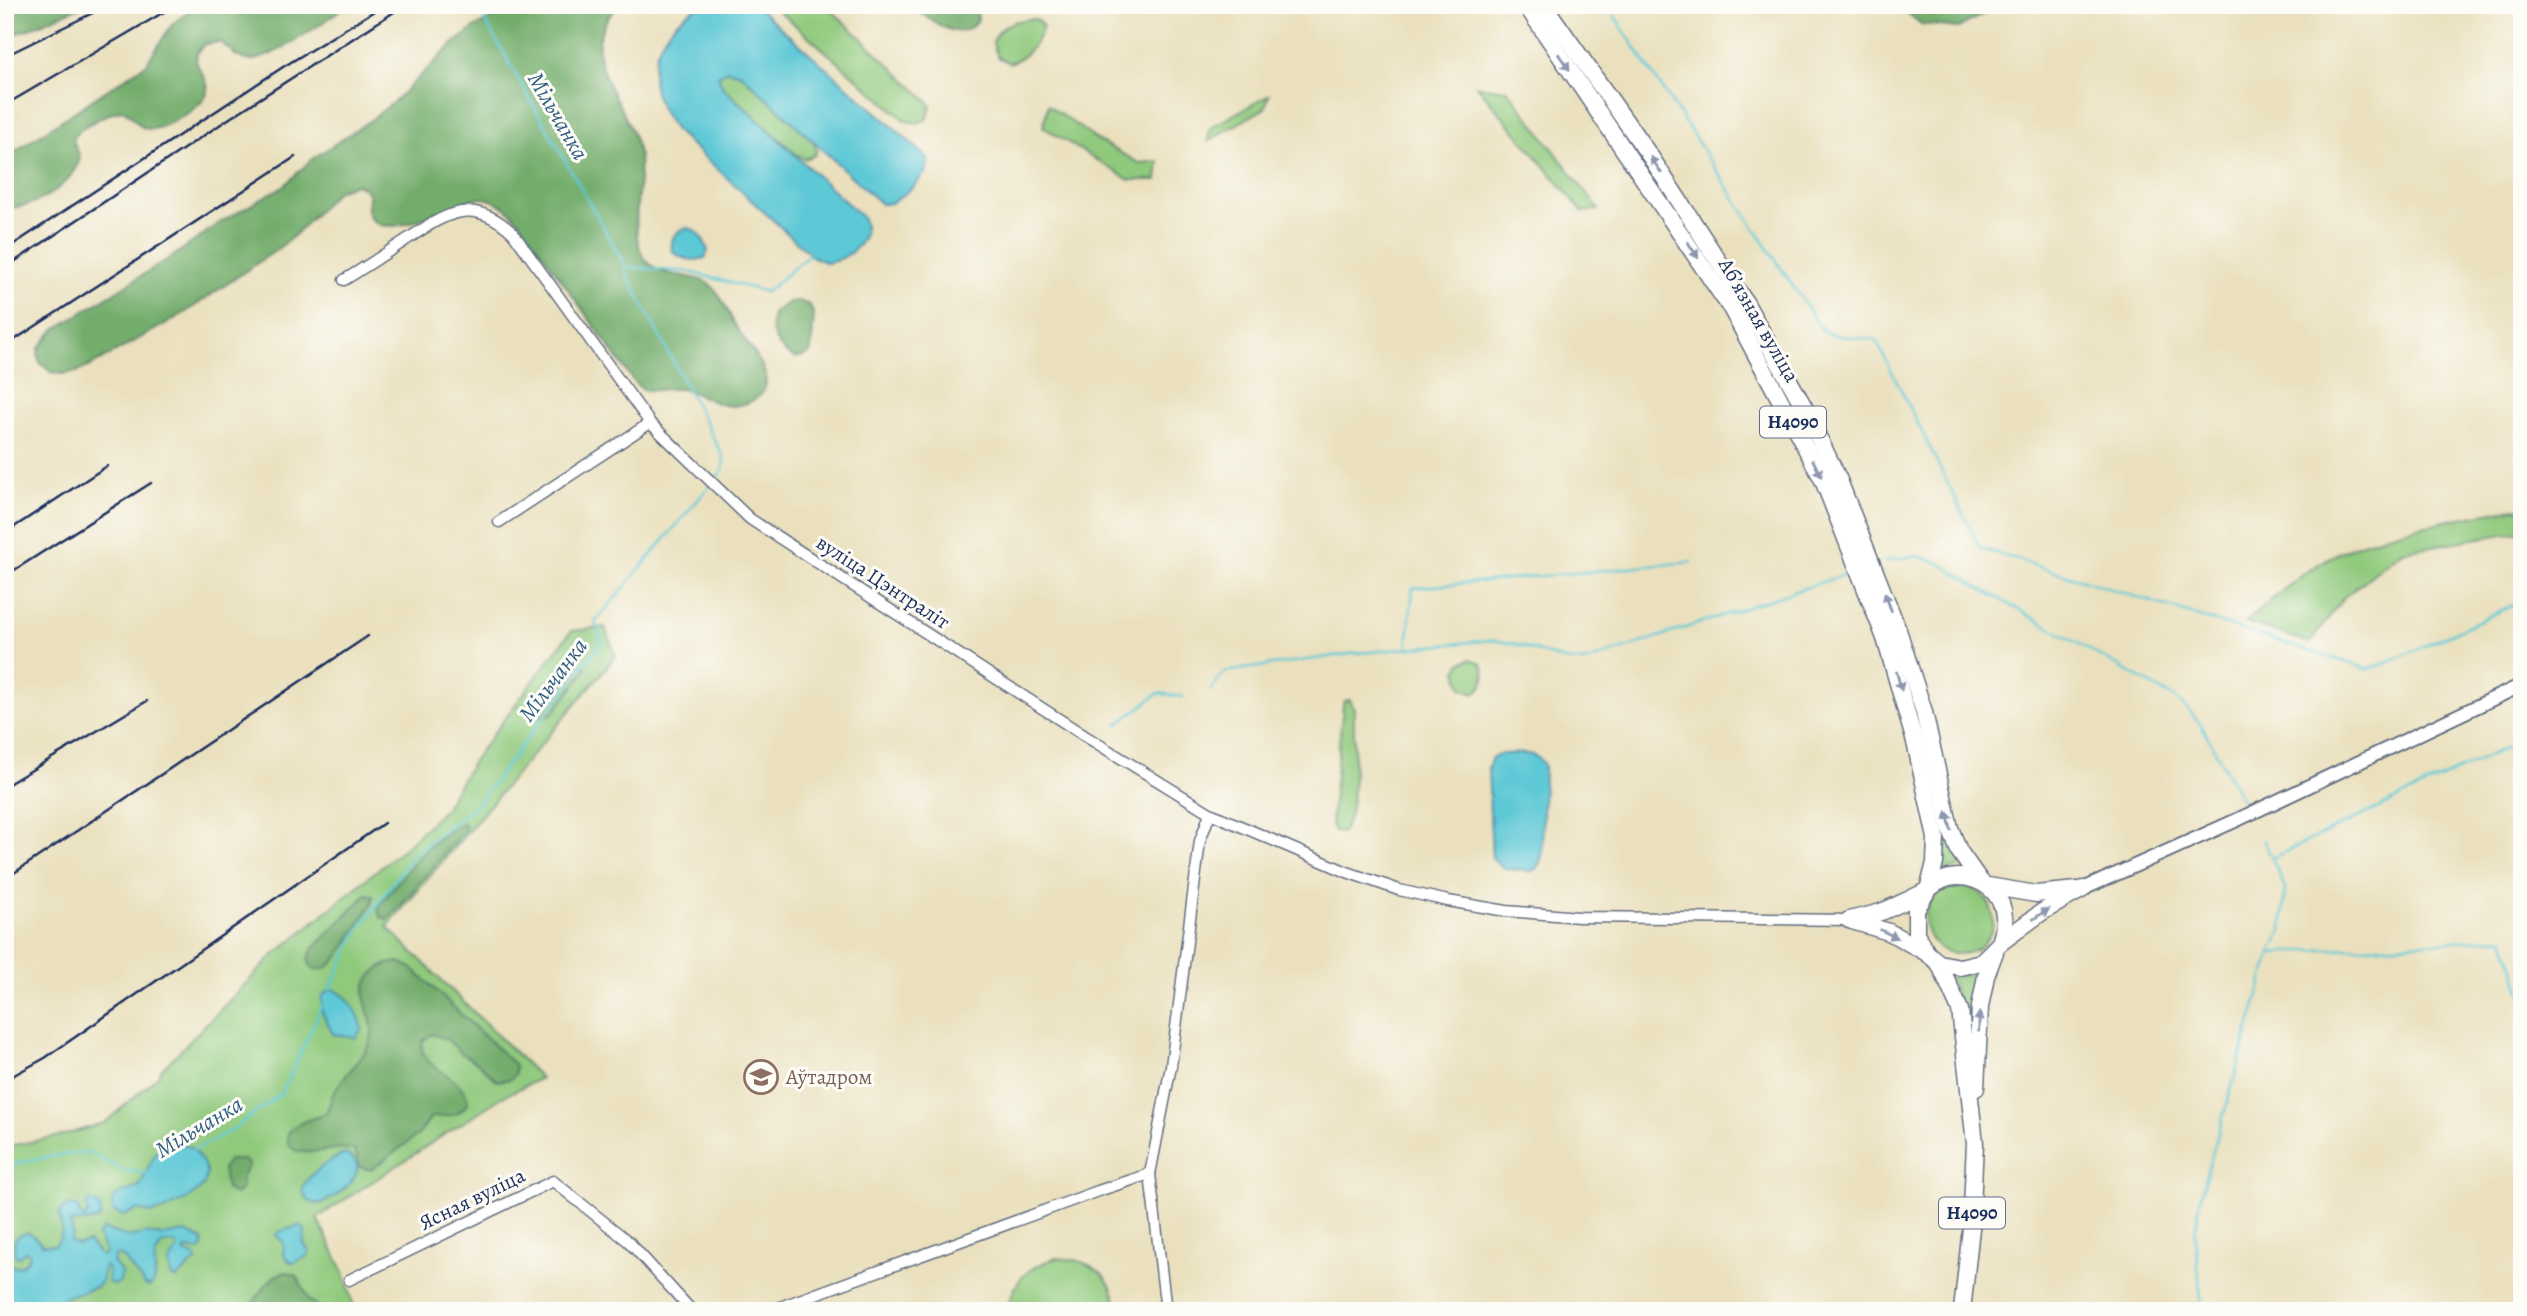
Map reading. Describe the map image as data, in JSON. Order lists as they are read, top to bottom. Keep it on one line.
{"streets":{"main road":["Абʼязная вуліца","Н4090"],"street":["вуліца Цэнтраліт","Ясная вуліца"]},"crossings":[["Абʼязная вуліца","Н4090"]],"water":["Мільчанка"],"places":{"school or university":["Аўтадром"]}}
